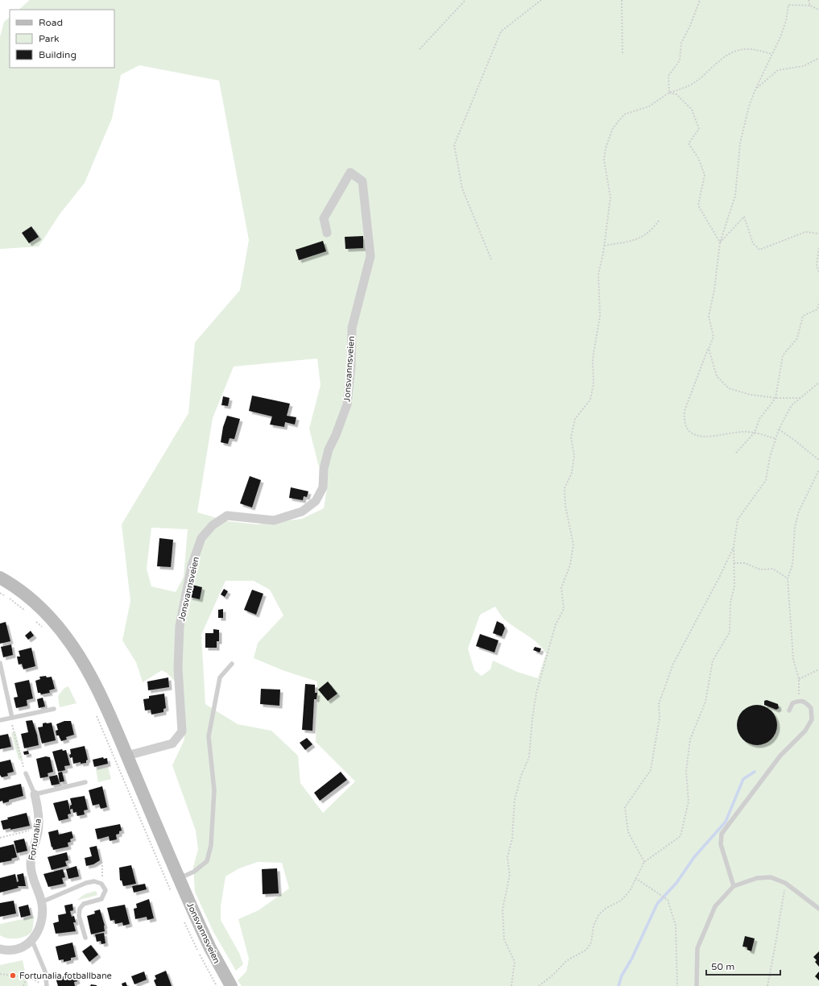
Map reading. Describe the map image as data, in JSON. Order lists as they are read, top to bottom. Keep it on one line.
{"streets":{"main road":["Jonsvannsveien"],"street":["Fortunalia"]},"places":["Fortunalia fotballbane"],"legend":["Road","Park","Building"],"scale_bar":"50 m"}
